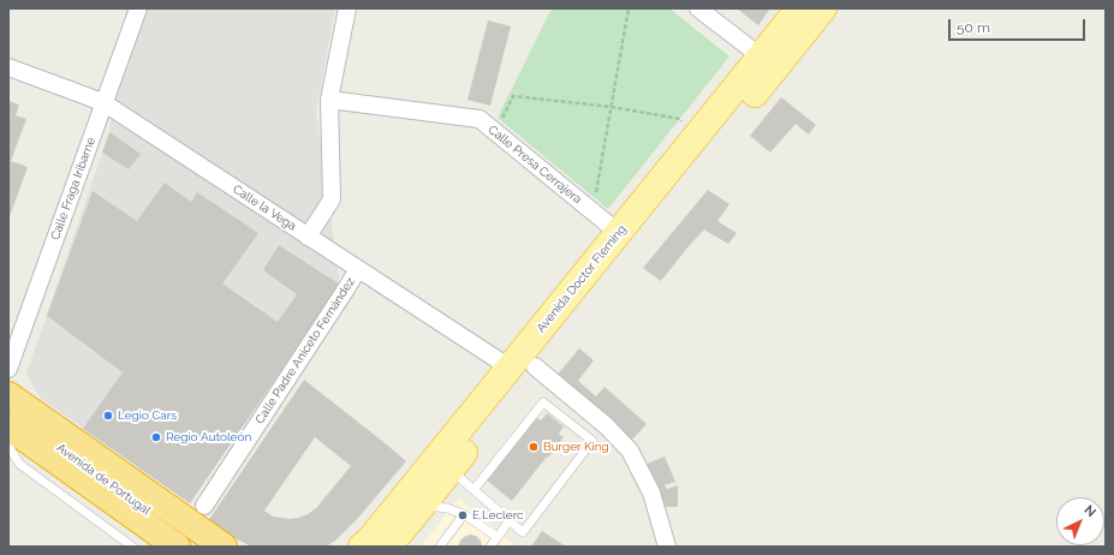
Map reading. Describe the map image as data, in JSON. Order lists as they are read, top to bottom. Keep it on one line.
{"streets":{"highway":["Avenida de Portugal"],"main road":["Avenida Doctor Fleming"],"street":["Calle Presa Cerrajera","Calle Fraga Iribarne","Calle la Vega","Calle Padre Aniceto Fernández"]},"crossings":[["Calle Presa Cerrajera","Avenida Doctor Fleming"],["Calle Fraga Iribarne","Calle la Vega"],["Calle la Vega","Avenida Doctor Fleming"],["Calle la Vega","Calle Padre Aniceto Fernández"]],"places":["Legio Cars","Regio Autoleón","Burger King","E.Leclerc"],"scale_bar":"50 m","north":"top right"}
